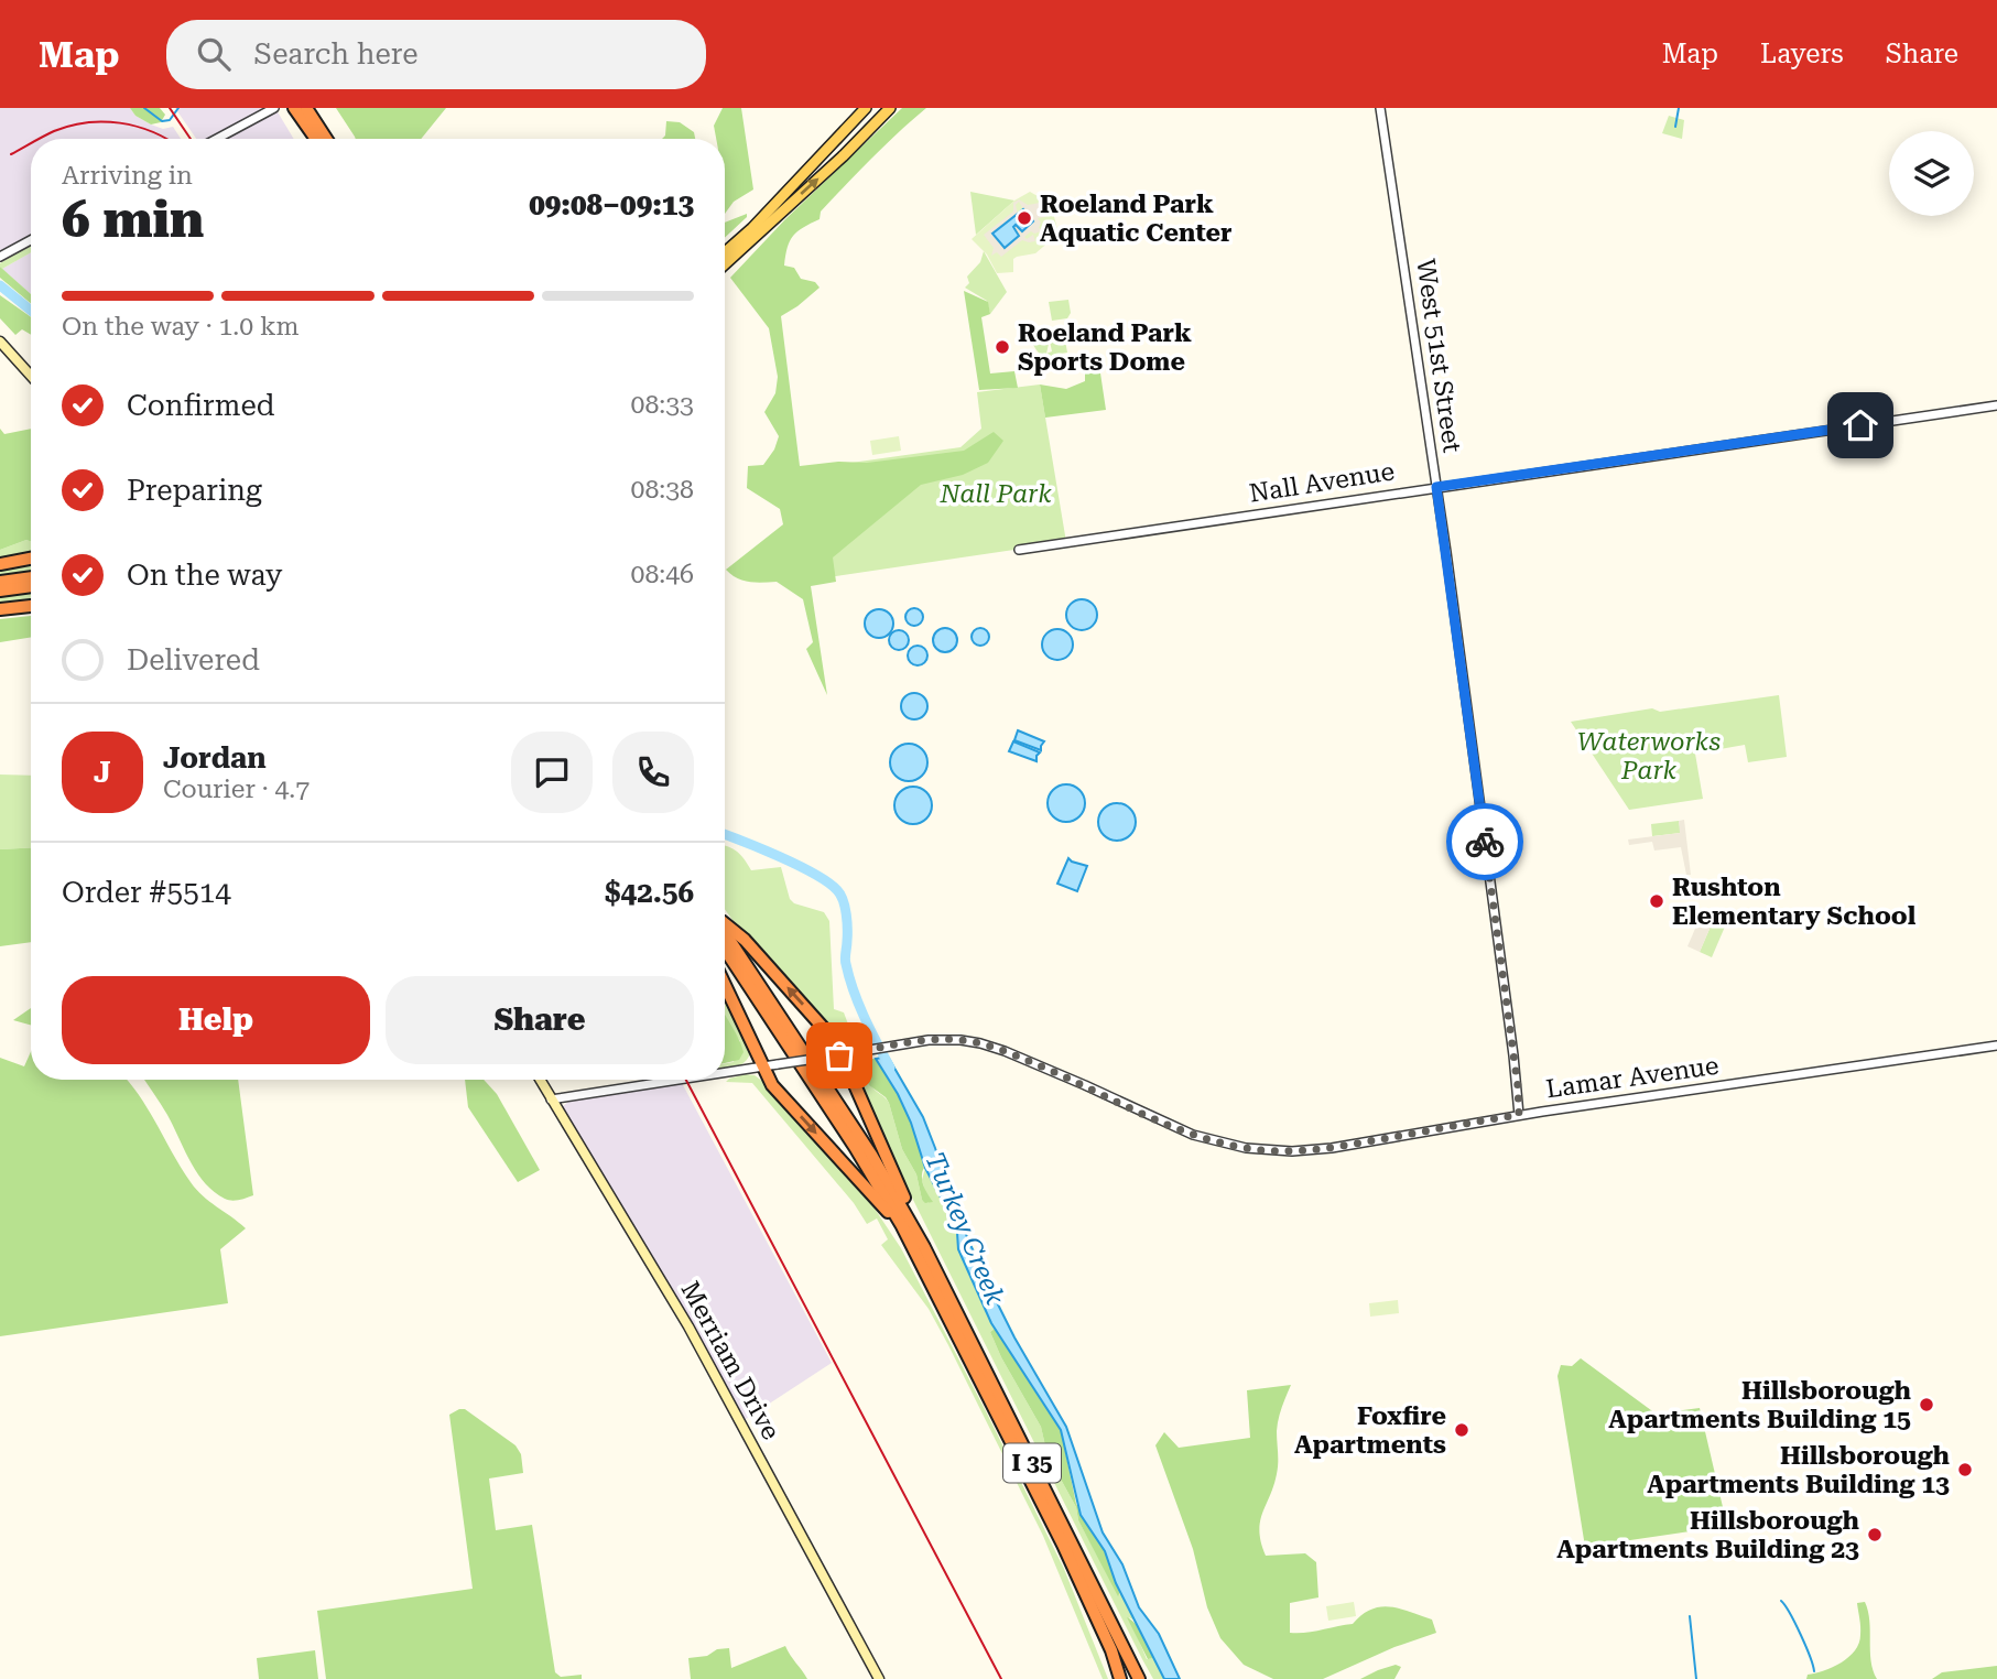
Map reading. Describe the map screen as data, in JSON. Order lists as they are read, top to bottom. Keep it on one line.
{"streets":{"highway":["I 35"],"main road":["Merriam Drive"],"street":["West 51st Street","Nall Avenue","Lamar Avenue"]},"crossings":[["West 51st Street","Nall Avenue"],["West 51st Street","Lamar Avenue"],["Lamar Avenue","Merriam Drive"]],"water":["Turkey Creek"],"parks":["Nall Park","Waterworks Park"],"places":["Roeland Park Aquatic Center","Roeland Park Sports Dome","Rushton Elementary School","Hillsborough Apartments Building 15","Foxfire Apartments","Hillsborough Apartments Building 13","Hillsborough Apartments Building 23"],"page":{"header":"Map","search":"Search here","nav":["Map","Layers","Share"],"heading":["6 min","Arriving in","09:08–09:13"],"panel":["Jordan","Courier · 4.7","Order #5514","$42.56"],"bar":"On the way · 1.0 km","list":[["Confirmed","08:33"],["Preparing","08:38"],["On the way","08:46"],"Delivered"],"round":"J","buttons":["Help","Share"]}}
